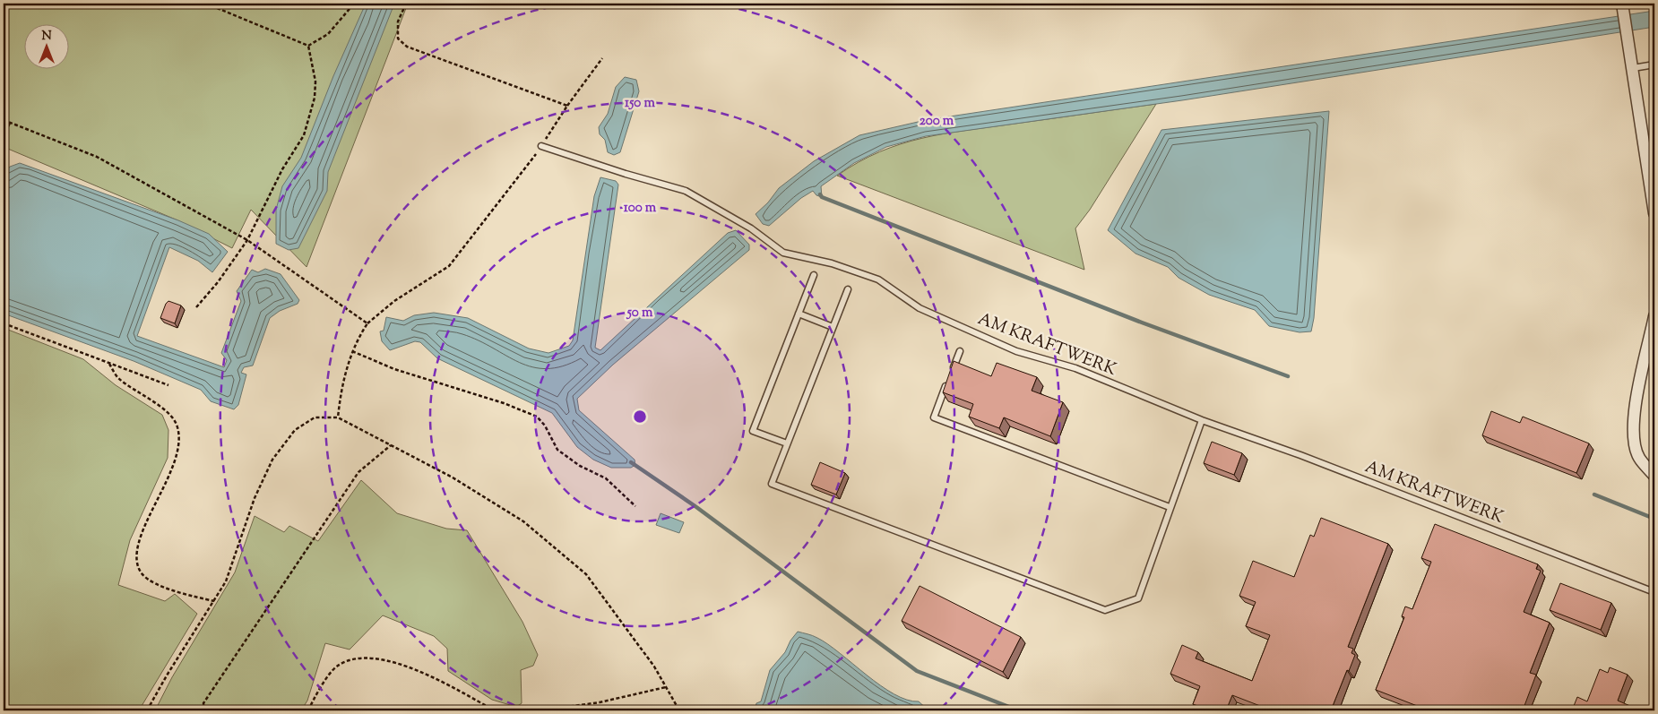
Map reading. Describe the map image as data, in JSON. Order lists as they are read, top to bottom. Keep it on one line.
{"streets":{"lane":["AM KRAFTWERK"]},"north":"top","rings":["150 m","200 m","100 m","50 m"]}
